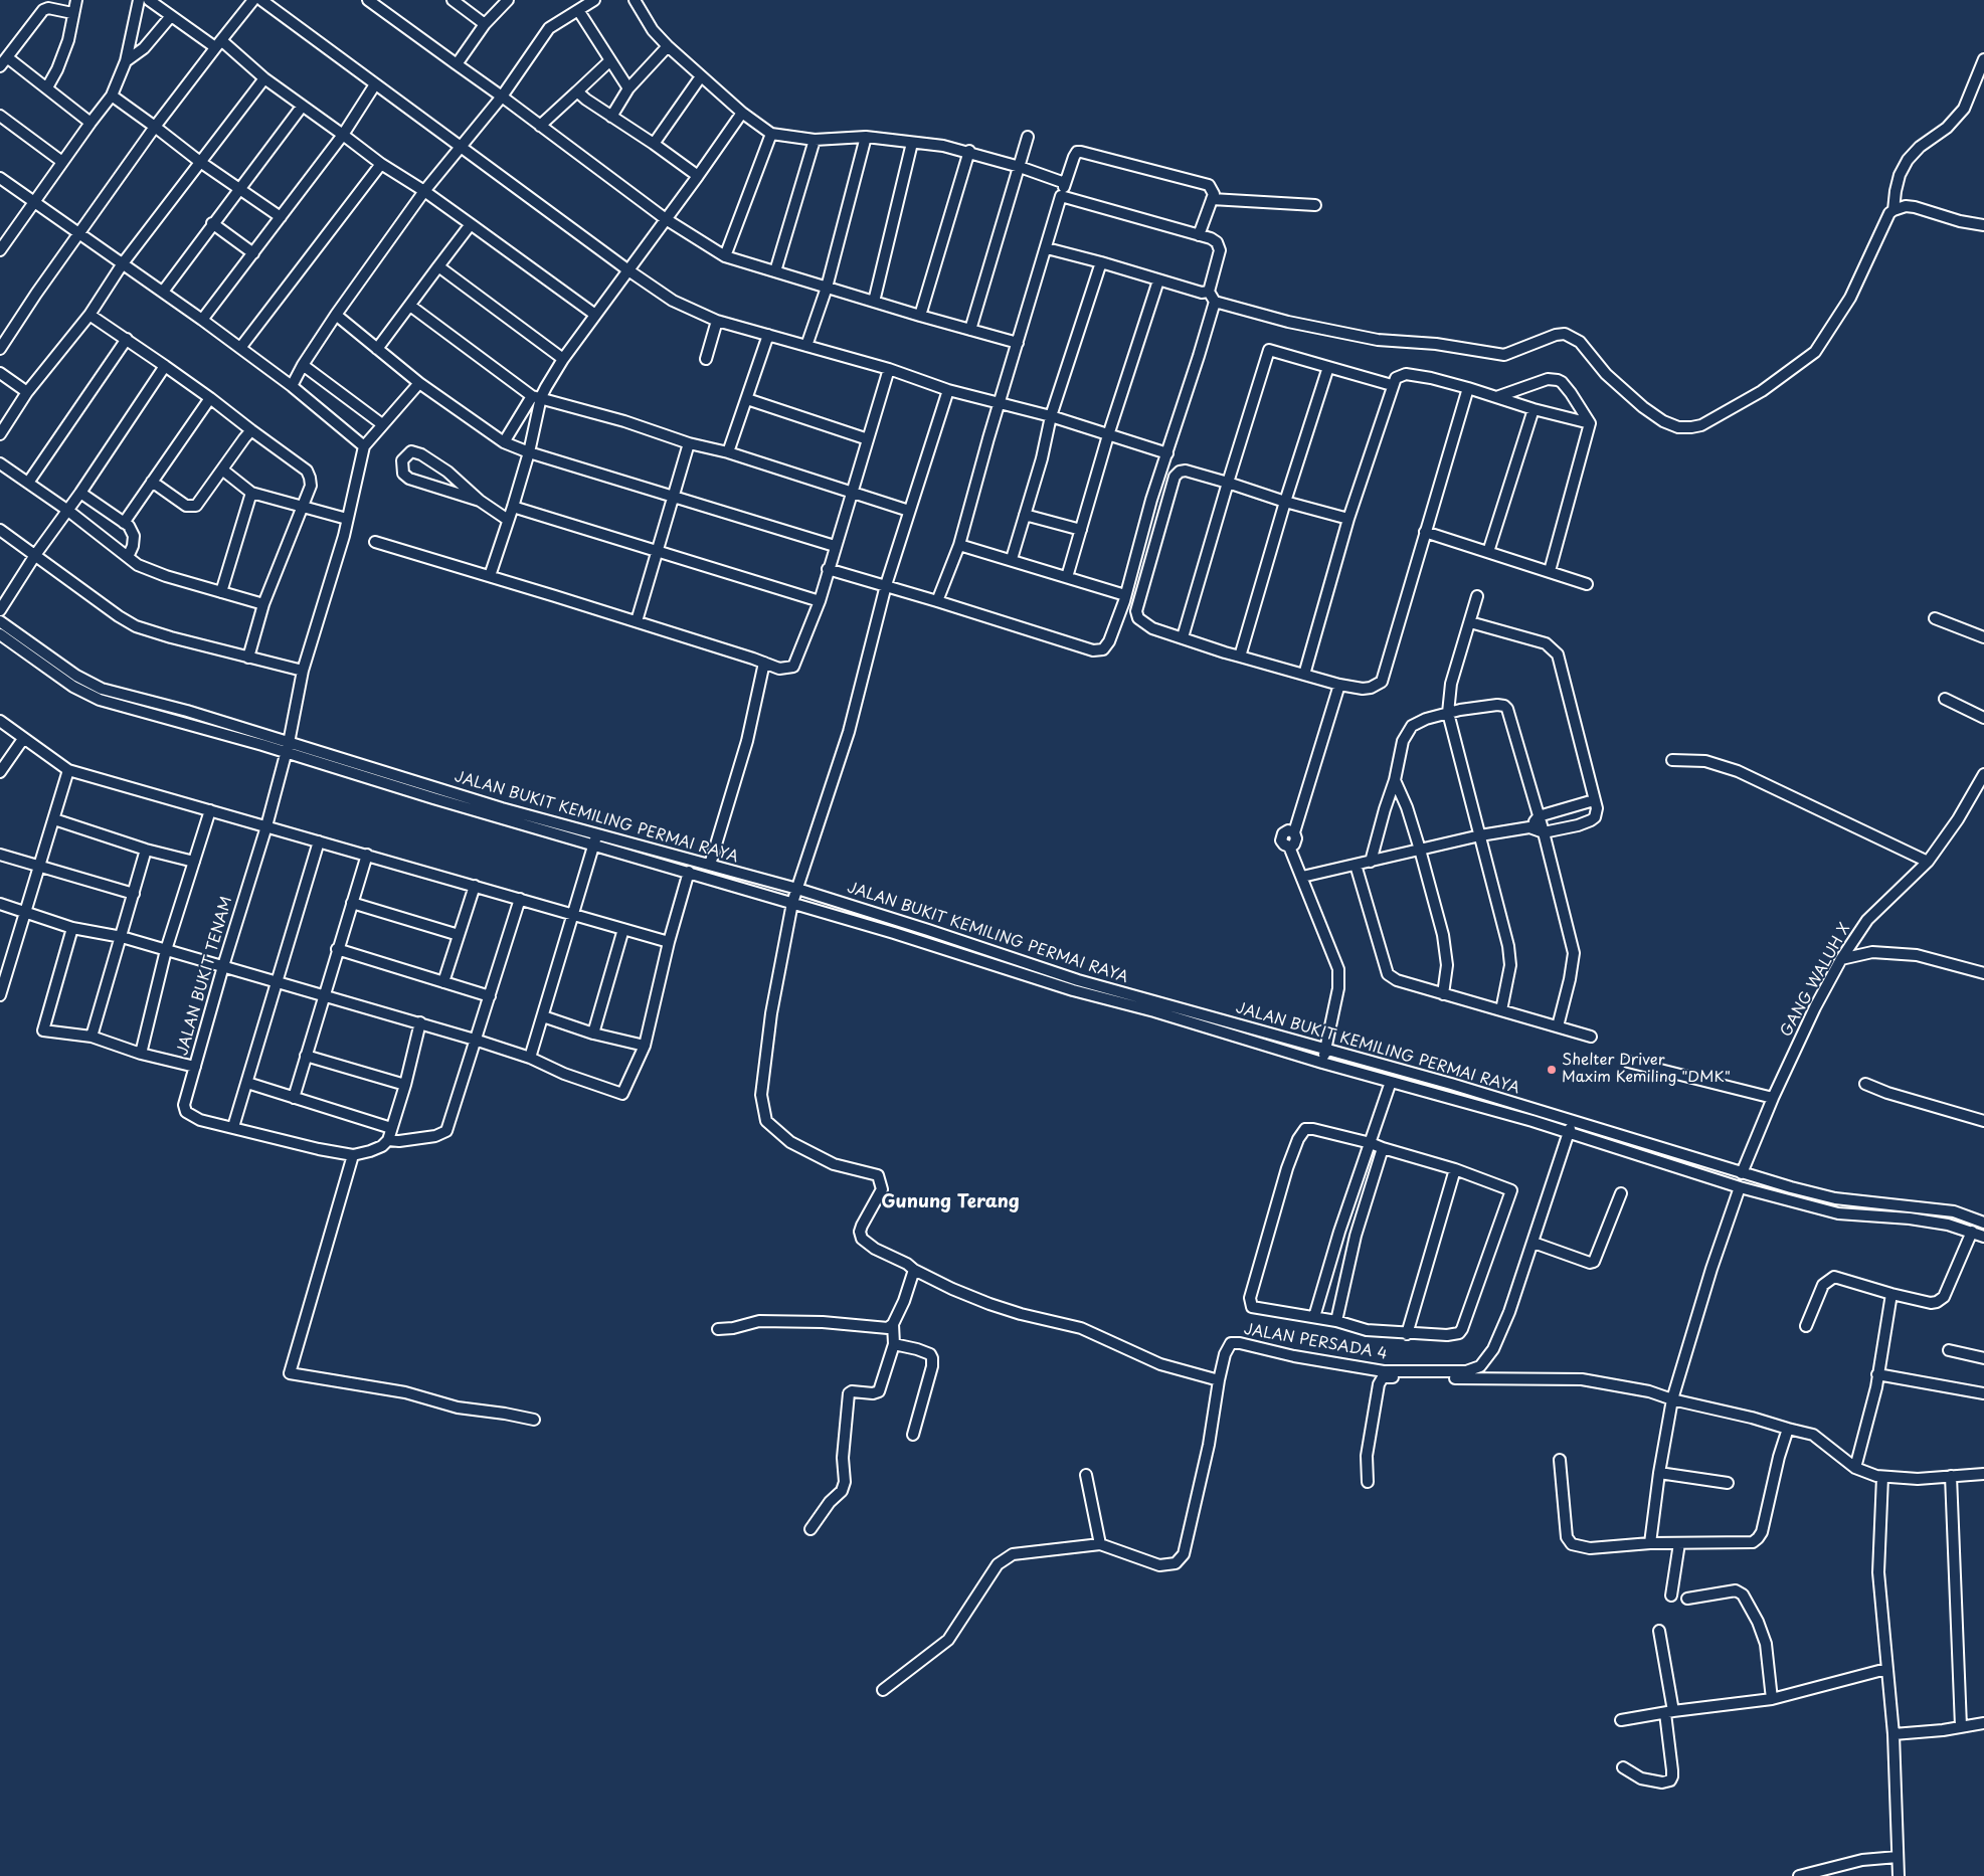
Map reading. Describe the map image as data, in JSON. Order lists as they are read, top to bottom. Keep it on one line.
{"streets":{"street":["JALAN BUKIT KEMILING PERMAI RAYA","JALAN BUKIT TENAM","GANG WALUH X","JALAN PERSADA 4"]},"crossings":[["JALAN BUKIT KEMILING PERMAI RAYA","JALAN BUKIT TENAM"],["JALAN BUKIT KEMILING PERMAI RAYA","GANG WALUH X"],["JALAN BUKIT KEMILING PERMAI RAYA","JALAN PERSADA 4"]],"districts":["Gunung Terang"],"places":["Shelter Driver Maxim Kemiling \"DMK\""]}
